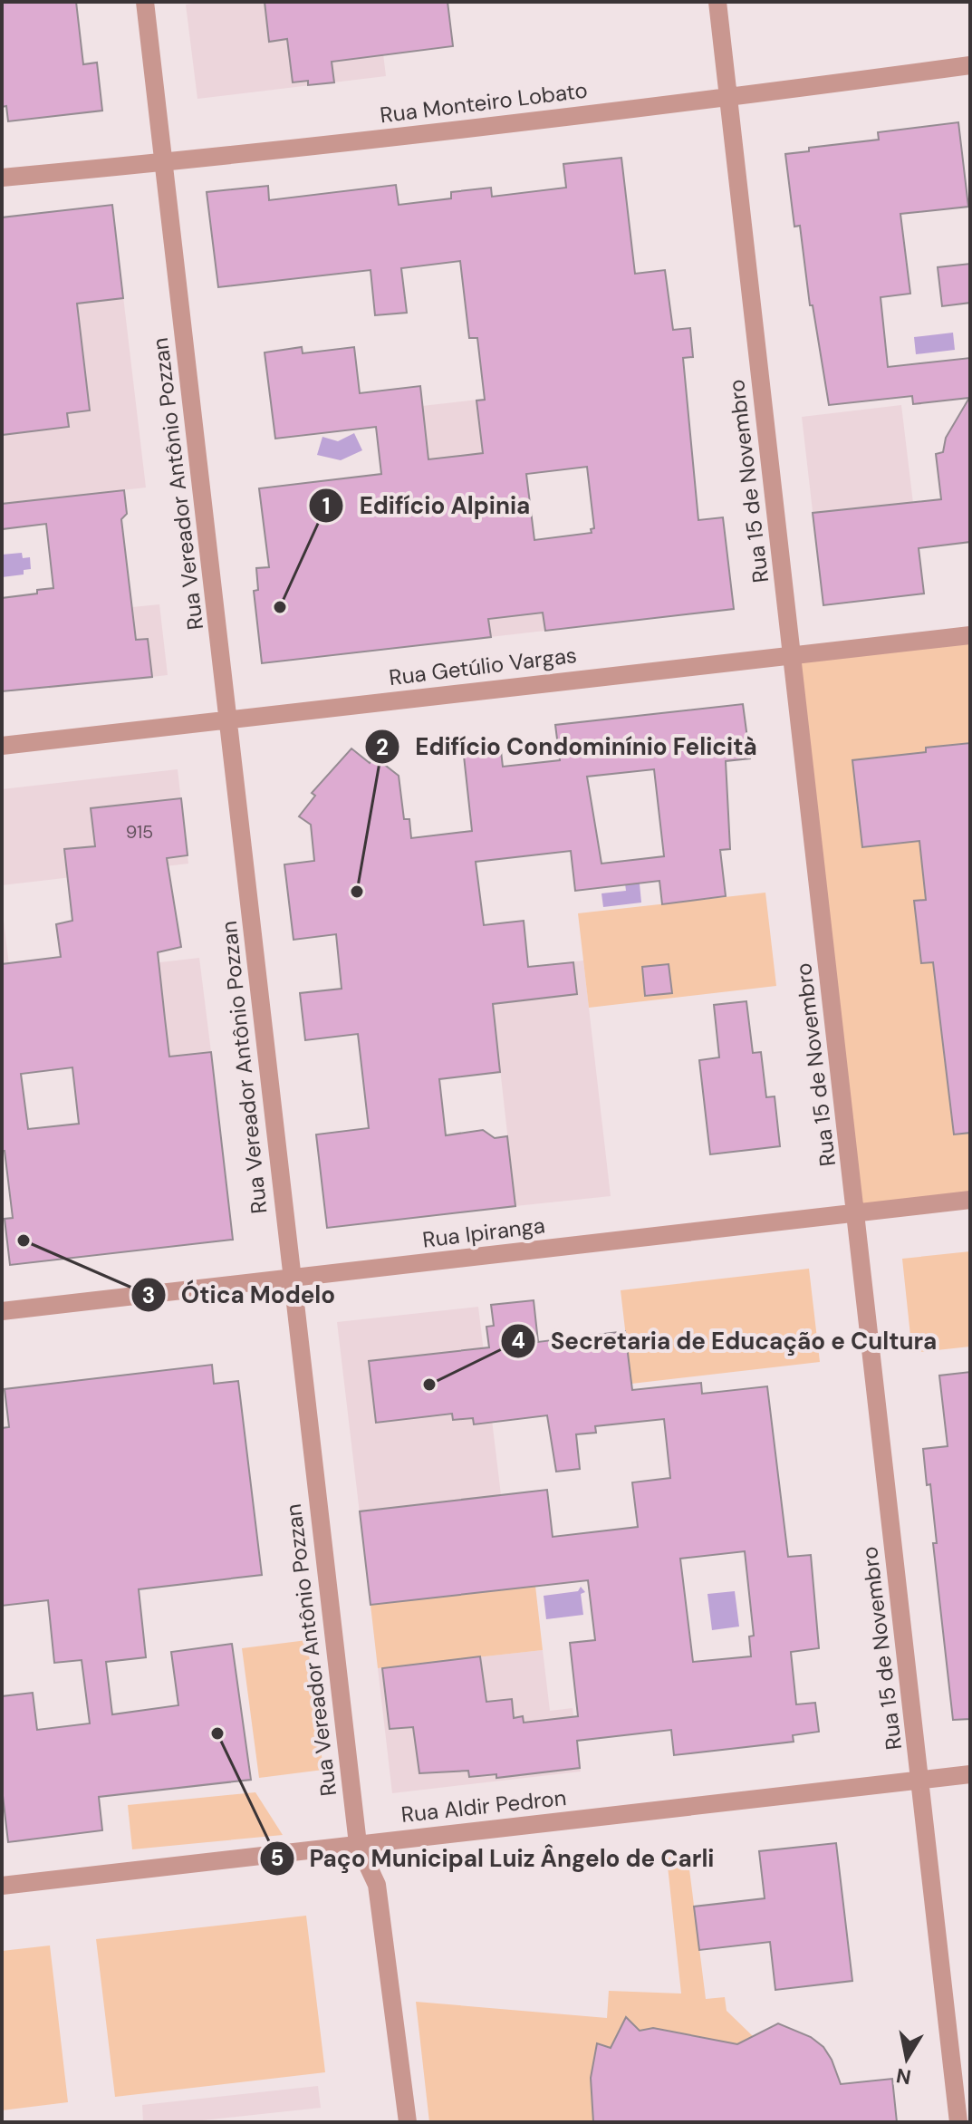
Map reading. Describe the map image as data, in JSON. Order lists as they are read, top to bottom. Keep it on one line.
{"streets":{"street":["Rua Monteiro Lobato","Rua 15 de Novembro","Rua Vereador Antônio Pozzan","Rua Getúlio Vargas","Rua Ipiranga","Rua Aldir Pedron"]},"crossings":[["Rua Monteiro Lobato","Rua 15 de Novembro"],["Rua Monteiro Lobato","Rua Vereador Antônio Pozzan"],["Rua 15 de Novembro","Rua Getúlio Vargas"],["Rua 15 de Novembro","Rua Ipiranga"],["Rua 15 de Novembro","Rua Aldir Pedron"],["Rua Vereador Antônio Pozzan","Rua Getúlio Vargas"],["Rua Vereador Antônio Pozzan","Rua Ipiranga"],["Rua Vereador Antônio Pozzan","Rua Aldir Pedron"]],"places":["Edifício Alpinia","Edifício Condominínio Felicità","Ótica Modelo","Secretaria de Educação e Cultura","Paço Municipal Luiz Ângelo de Carli"],"house_numbers":["915"],"north":"bottom"}
